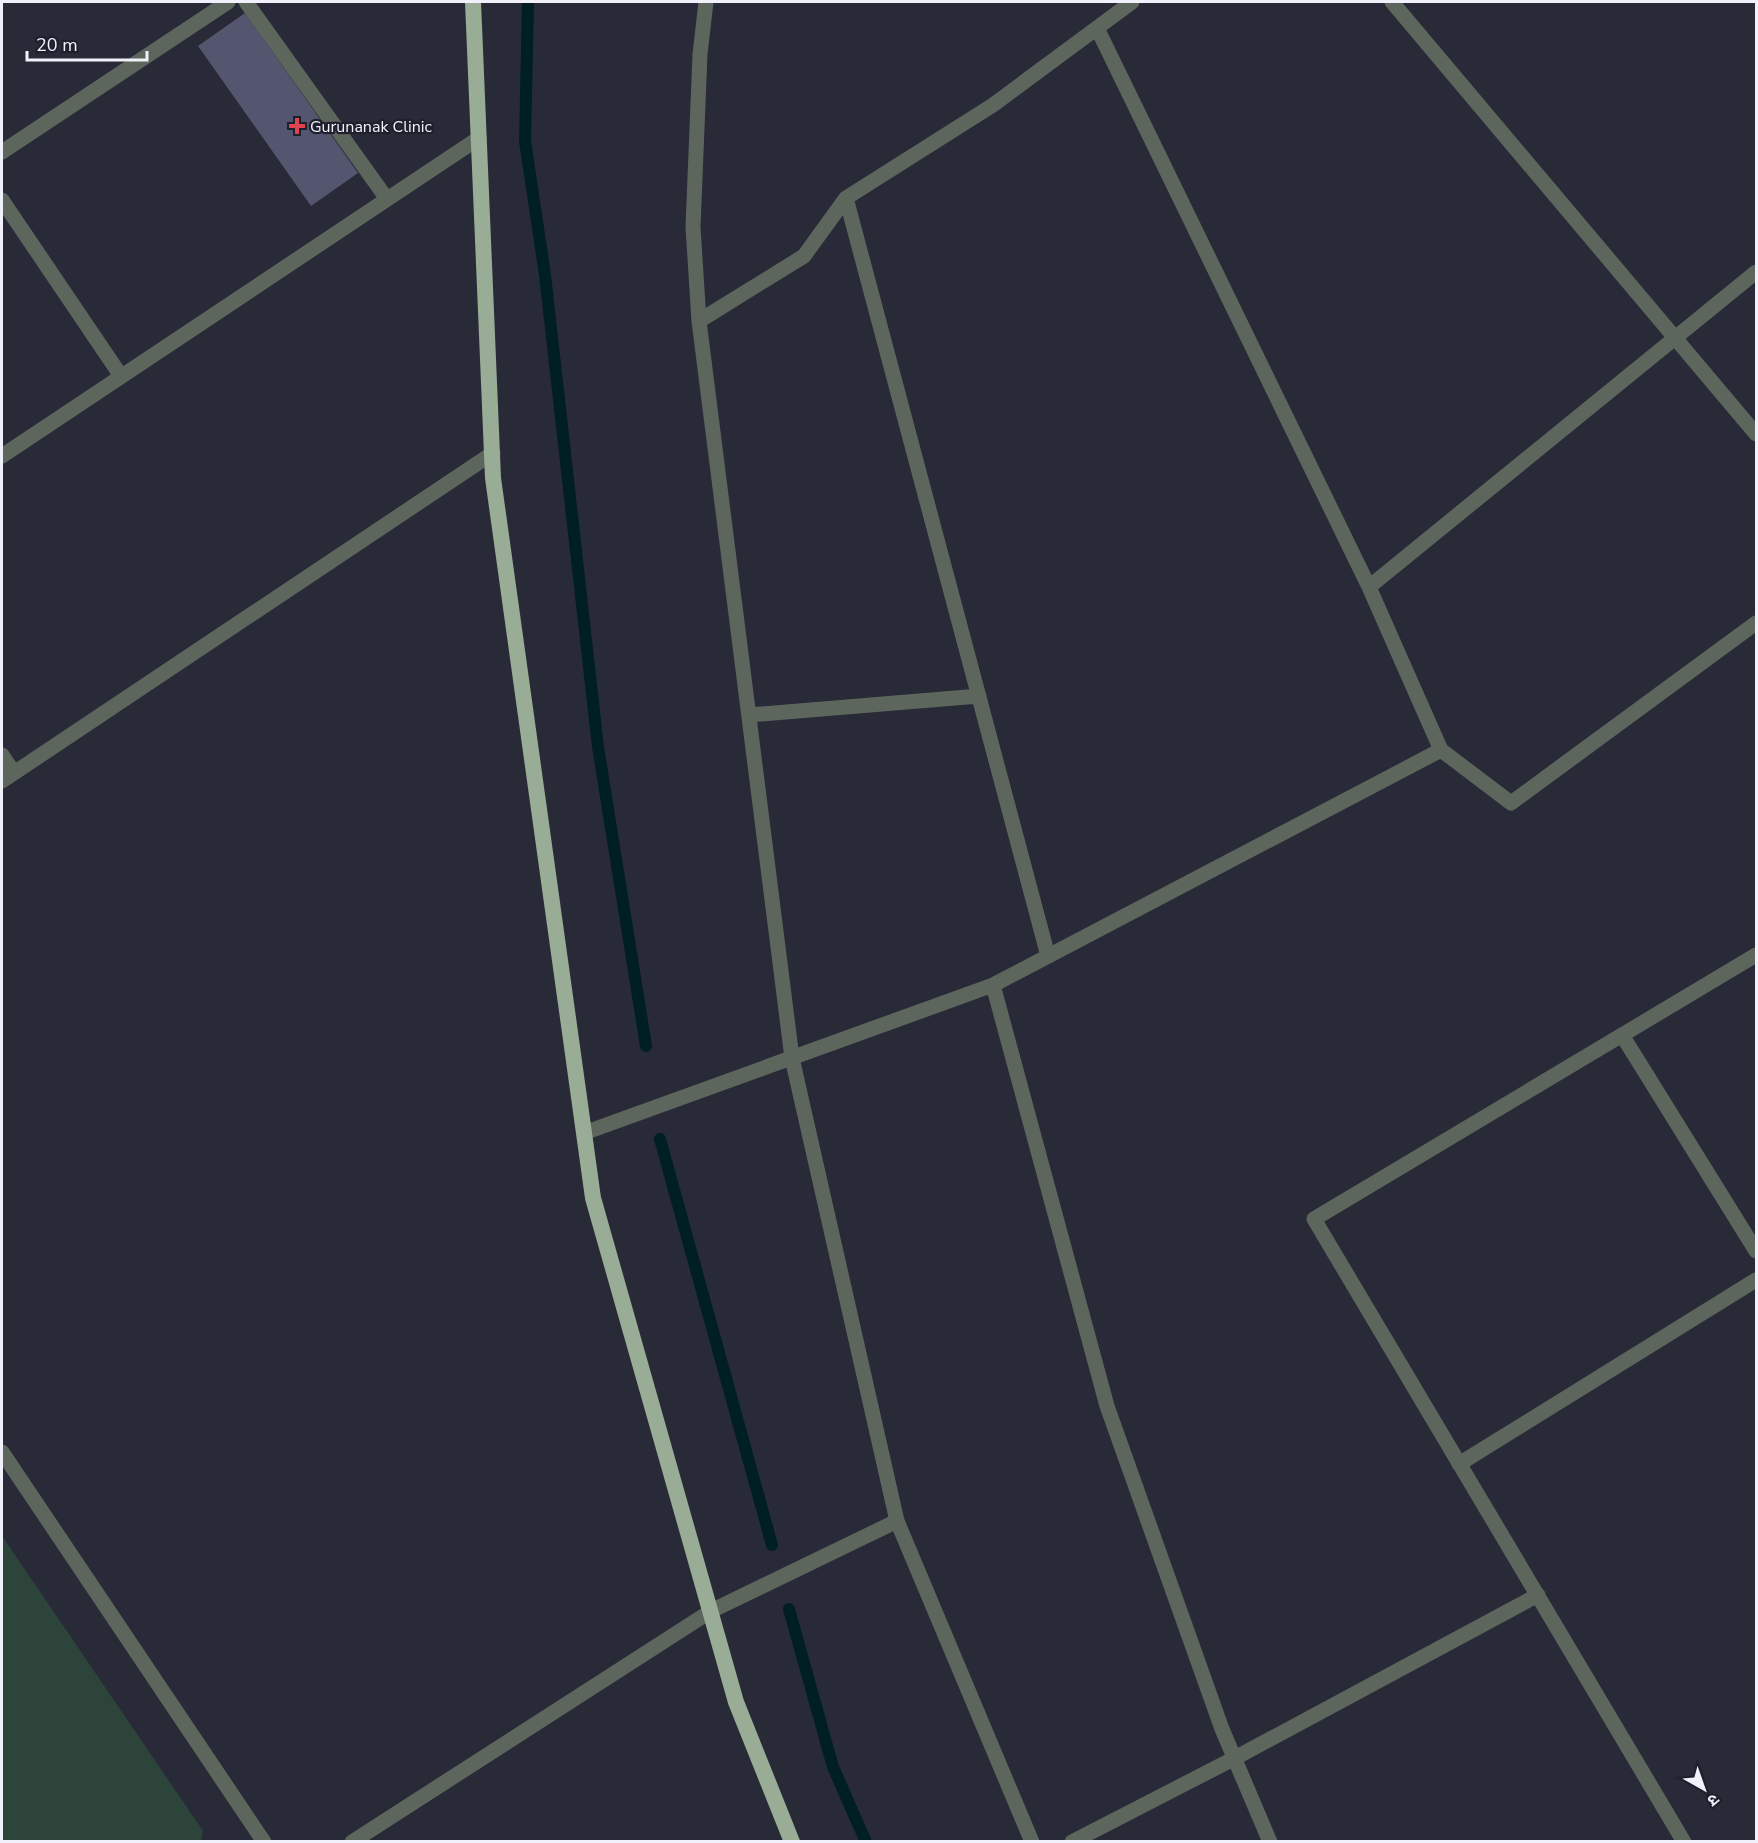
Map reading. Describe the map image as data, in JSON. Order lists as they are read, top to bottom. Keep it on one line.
{"places":{"health":["Gurunanak Clinic"]},"scale_bar":"20 m","north":"bottom right"}
